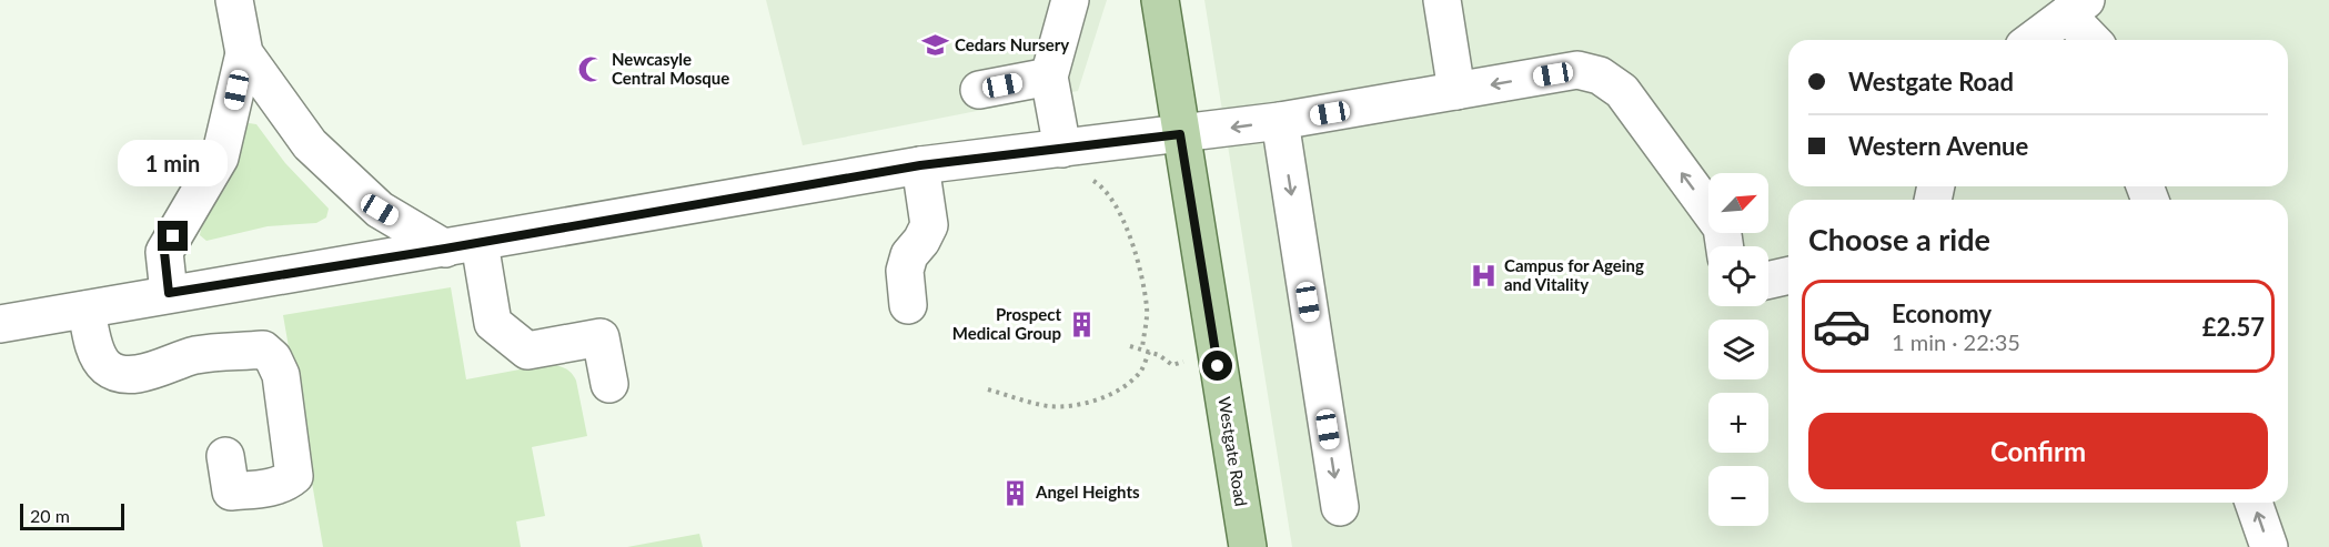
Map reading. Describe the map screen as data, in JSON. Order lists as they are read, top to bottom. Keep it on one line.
{"streets":{"main road":["Westgate Road"]},"places":{"school or university":["Cedars Nursery"],"mosque":["Newcasyle Central Mosque"],"hospital":["Campus for Ageing and Vitality"],"building":["Prospect Medical Group","Angel Heights"]},"scale_bar":"20 m","north":"top right","page":{"banner":["Westgate Road","Western Avenue"],"bubble":"1 min","map_buttons":["+","−"],"heading":"Choose a ride","list":[{"name":"Economy","note":"1 min · 22:35","value":"£2.57"}],"buttons":"Confirm","scale":"20 m"}}
